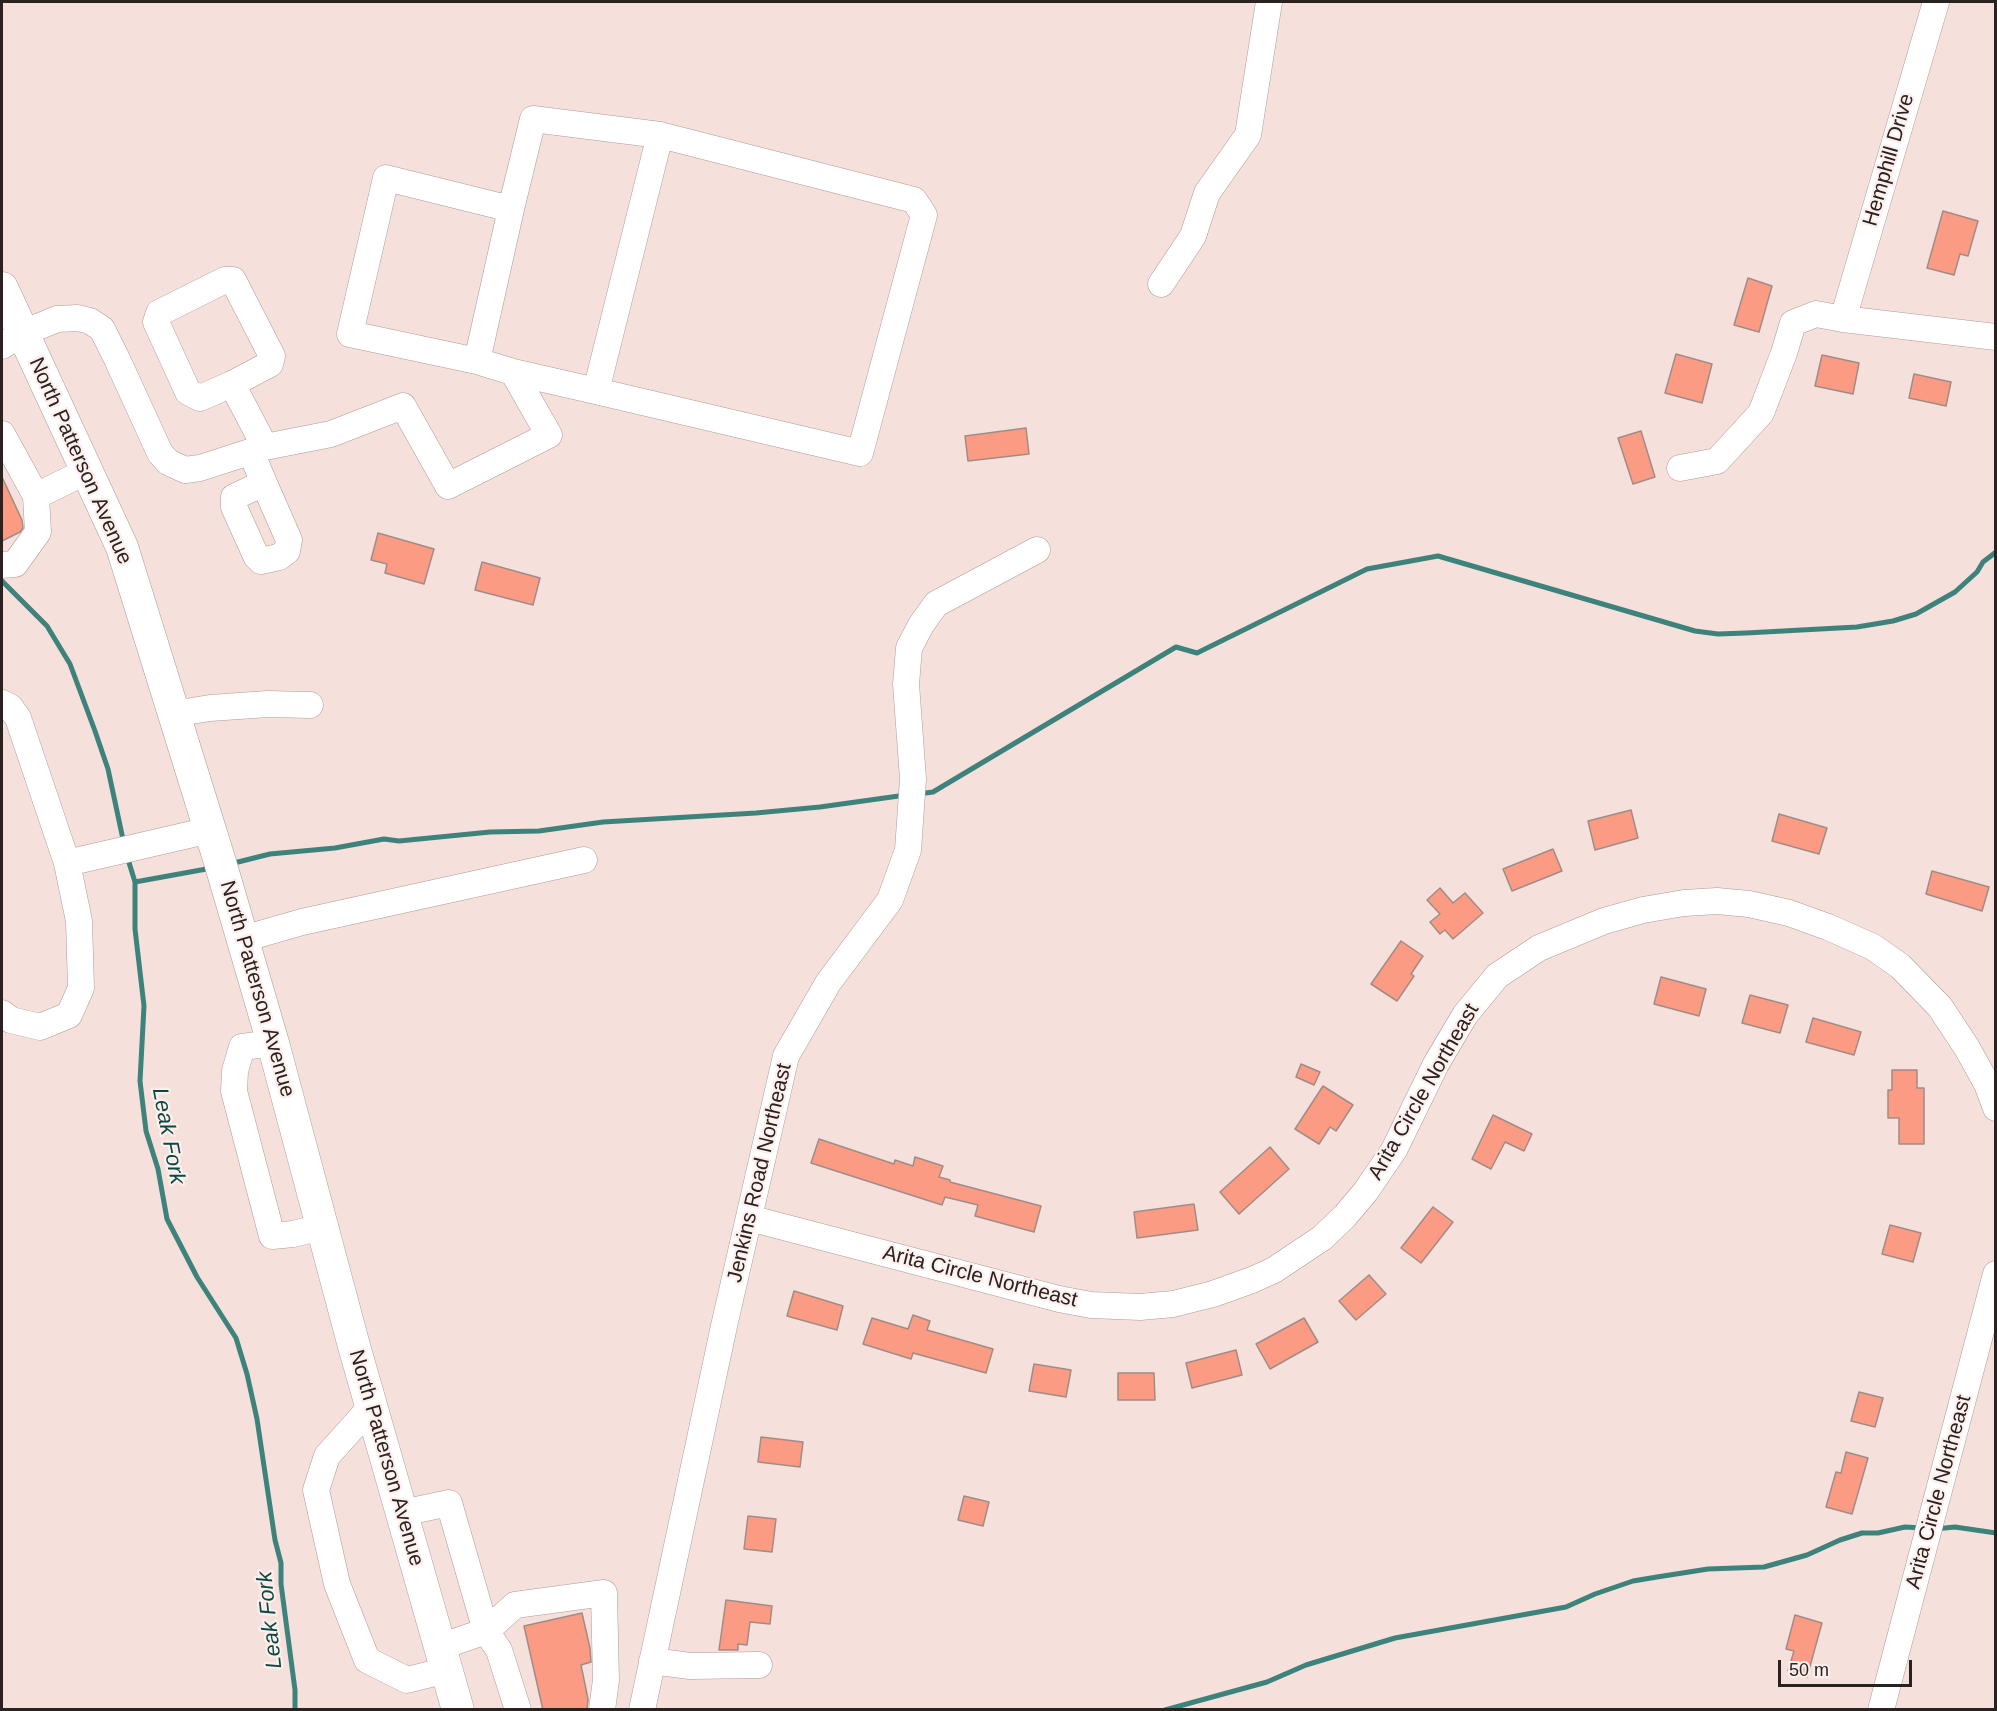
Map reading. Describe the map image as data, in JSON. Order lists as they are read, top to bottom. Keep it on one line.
{"streets":{"main road":["North Patterson Avenue"],"street":["Hemphill Drive","Arita Circle Northeast","Jenkins Road Northeast"]},"crossings":[["Arita Circle Northeast","Jenkins Road Northeast"]],"water":["Leak Fork"],"scale_bar":"50 m"}
